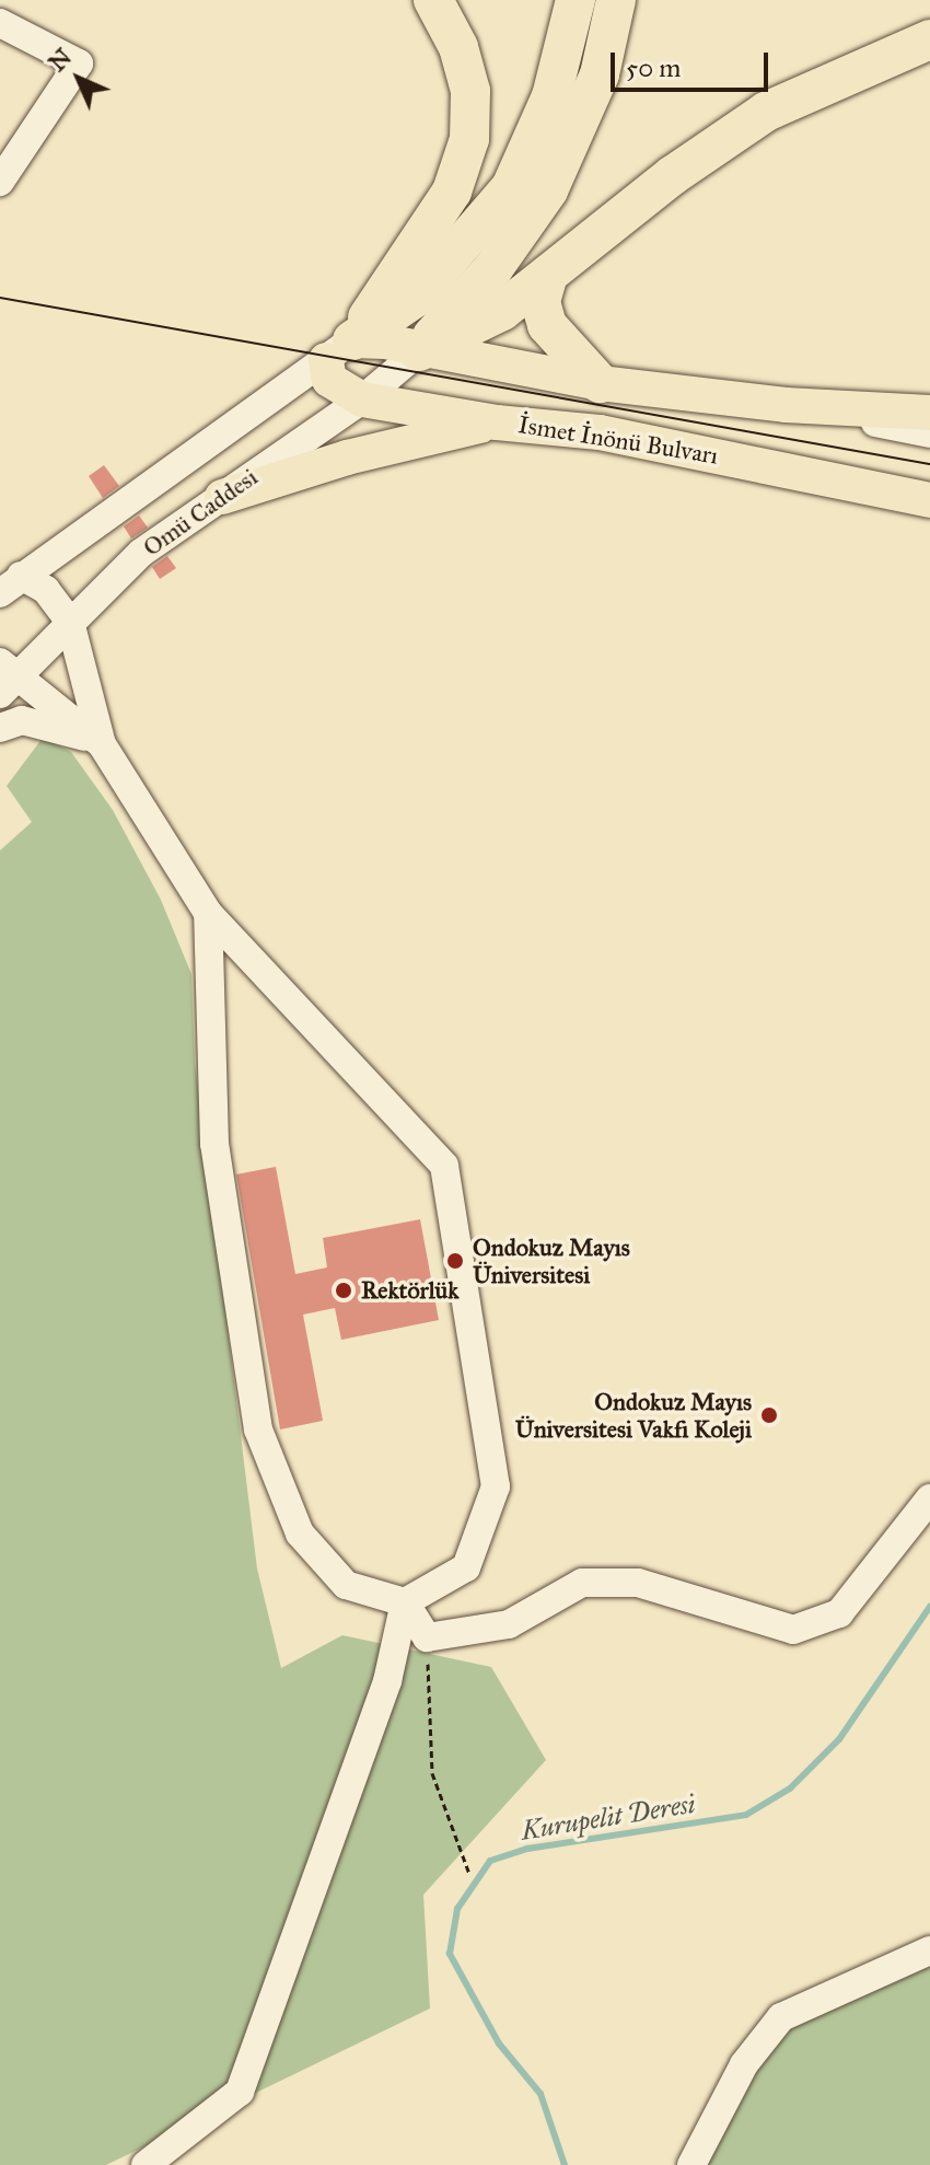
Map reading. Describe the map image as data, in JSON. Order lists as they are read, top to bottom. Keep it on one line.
{"streets":{"main road":["İsmet İnönü Bulvarı"],"street":["Omü Caddesi"]},"crossings":[["İsmet İnönü Bulvarı","Omü Caddesi"]],"water":["Kurupelit Deresi"],"places":["Ondokuz Mayıs Üniversitesi","Rektörlük","Ondokuz Mayıs Üniversitesi Vakfı Koleji"],"scale_bar":"50 m","north":"top left"}
